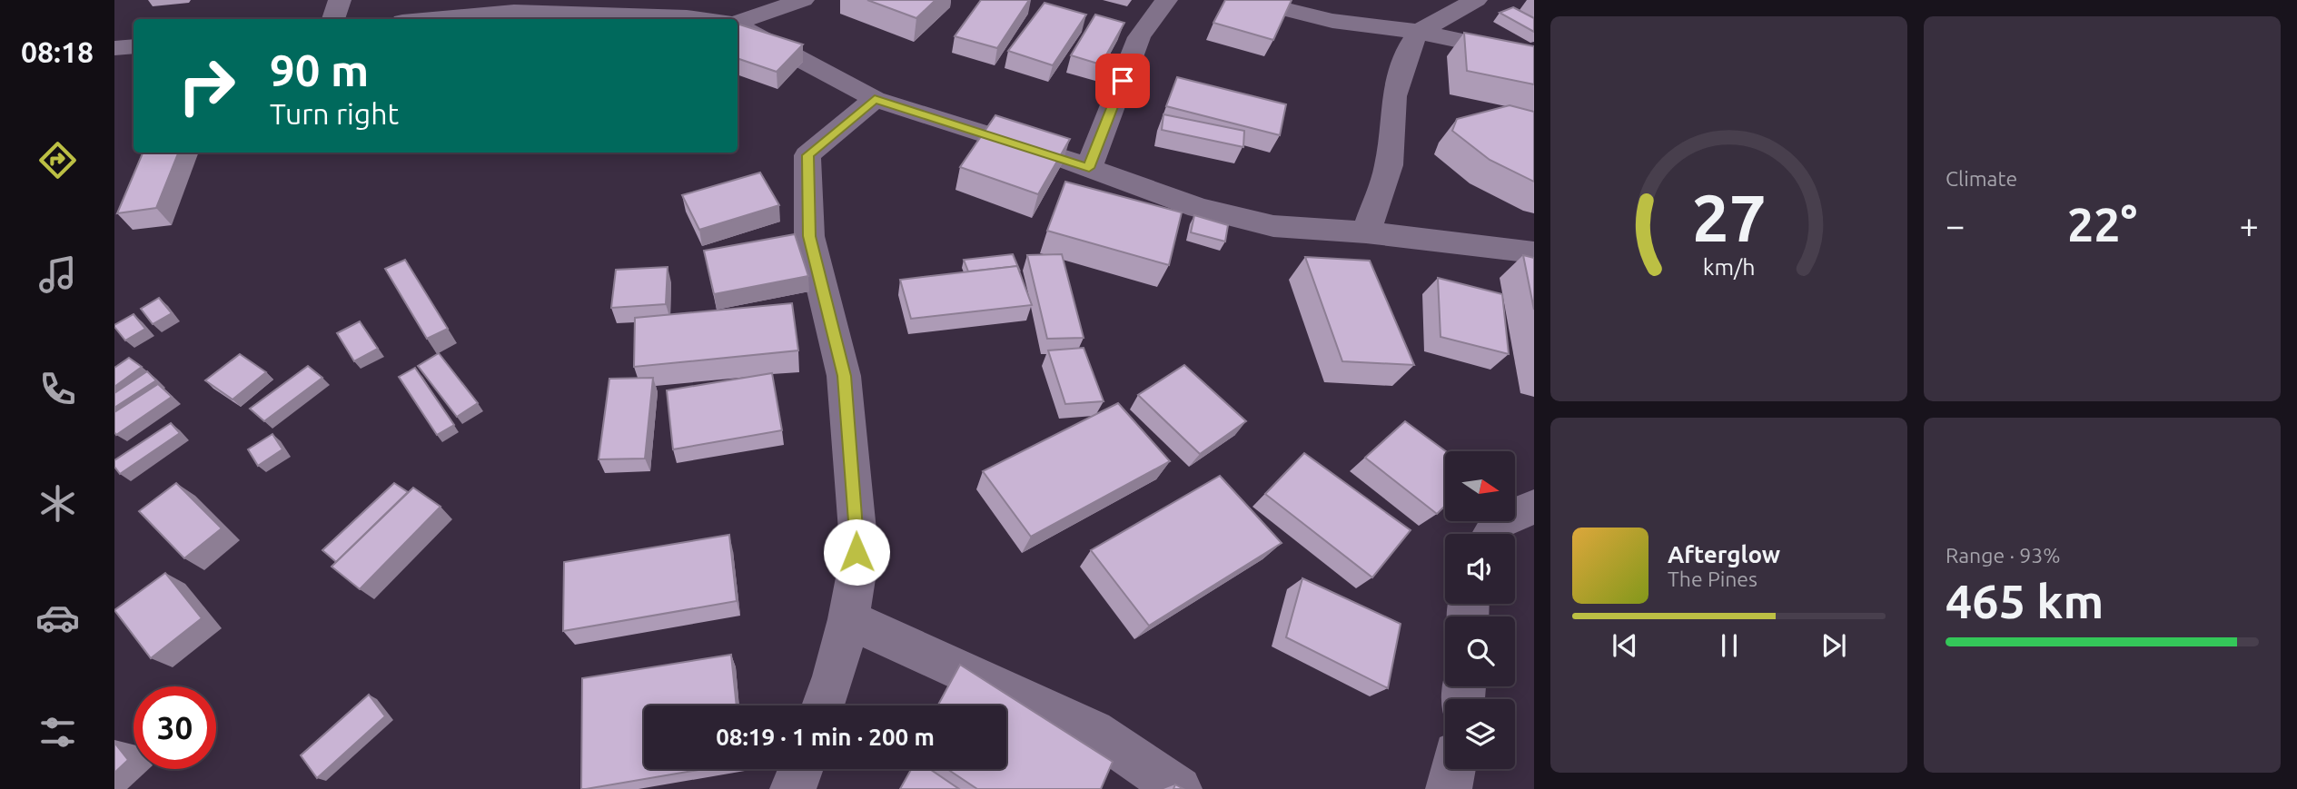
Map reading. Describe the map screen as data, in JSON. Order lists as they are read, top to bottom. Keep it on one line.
{"north":"right","page":{"tabs":"08:18","tile":["Climate",["Range · 93%","465 km"]],"turn":["90 m","Turn right"],"heat":["−","22°","+"],"song":["Afterglow","The Pines"],"limit":"30","trip":"08:19 · 1 min · 200 m","gauge":["27","km/h"]}}
